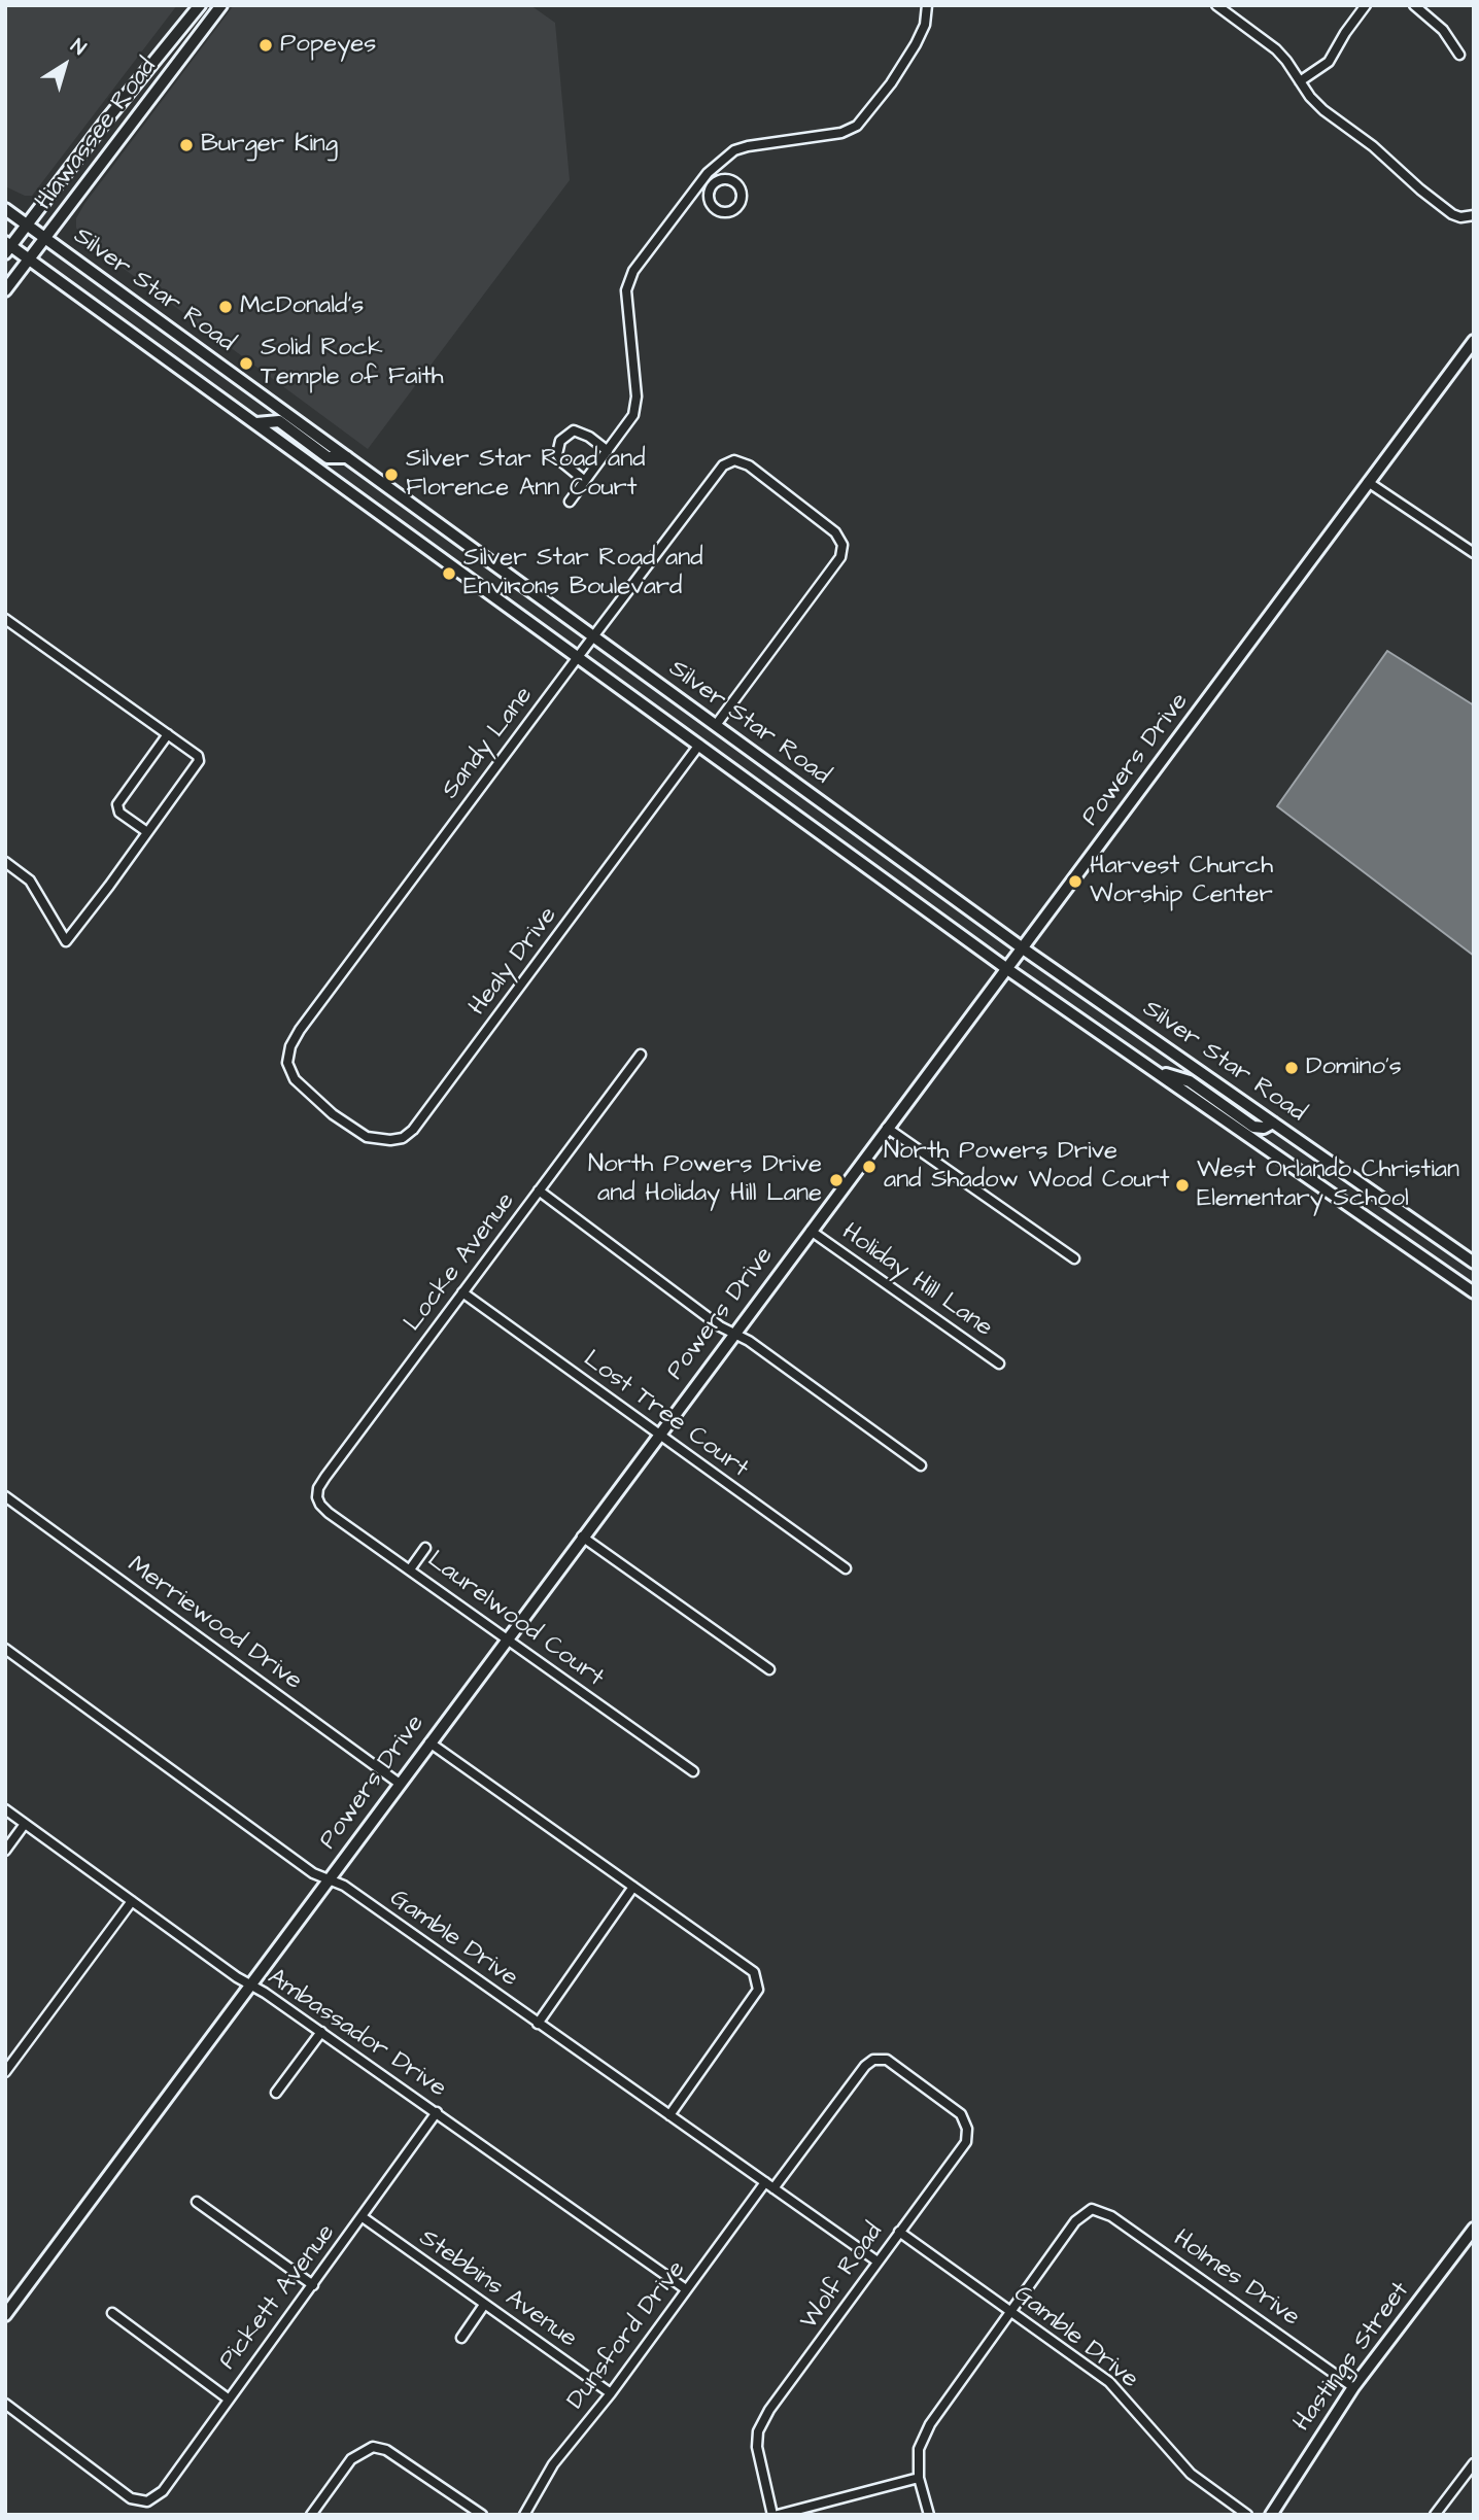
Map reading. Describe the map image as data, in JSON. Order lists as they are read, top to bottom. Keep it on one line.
{"streets":{"main road":["Hiawassee Road","Silver Star Road","Powers Drive","Hastings Street"],"street":["Sandy Lane","Healy Drive","Locke Avenue","Holiday Hill Lane","Lost Tree Court","Laurelwood Court","Merriewood Drive","Gamble Drive","Ambassador Drive","Wolf Road","Holmes Drive","Stebbins Avenue","Pickett Avenue","Dunsford Drive"]},"crossings":[["Hiawassee Road","Silver Star Road"],["Silver Star Road","Sandy Lane"],["Silver Star Road","Powers Drive"],["Silver Star Road","Healy Drive"],["Sandy Lane","Healy Drive"],["Powers Drive","Holiday Hill Lane"],["Powers Drive","Lost Tree Court"],["Powers Drive","Laurelwood Court"],["Powers Drive","Merriewood Drive"],["Powers Drive","Gamble Drive"],["Powers Drive","Ambassador Drive"],["Locke Avenue","Lost Tree Court"],["Locke Avenue","Laurelwood Court"],["Gamble Drive","Wolf Road"],["Gamble Drive","Holmes Drive"],["Gamble Drive","Dunsford Drive"],["Ambassador Drive","Pickett Avenue"],["Ambassador Drive","Dunsford Drive"],["Wolf Road","Dunsford Drive"],["Holmes Drive","Hastings Street"],["Stebbins Avenue","Pickett Avenue"],["Stebbins Avenue","Dunsford Drive"]],"places":["Popeyes","Burger King","McDonald's","Solid Rock Temple of Faith","Silver Star Road and Florence Ann Court","Silver Star Road and Environs Boulevard","Harvest Church Worship Center","Domino's","North Powers Drive and Shadow Wood Court","North Powers Drive and Holiday Hill Lane","West Orlando Christian Elementary School"],"north":"top right"}
